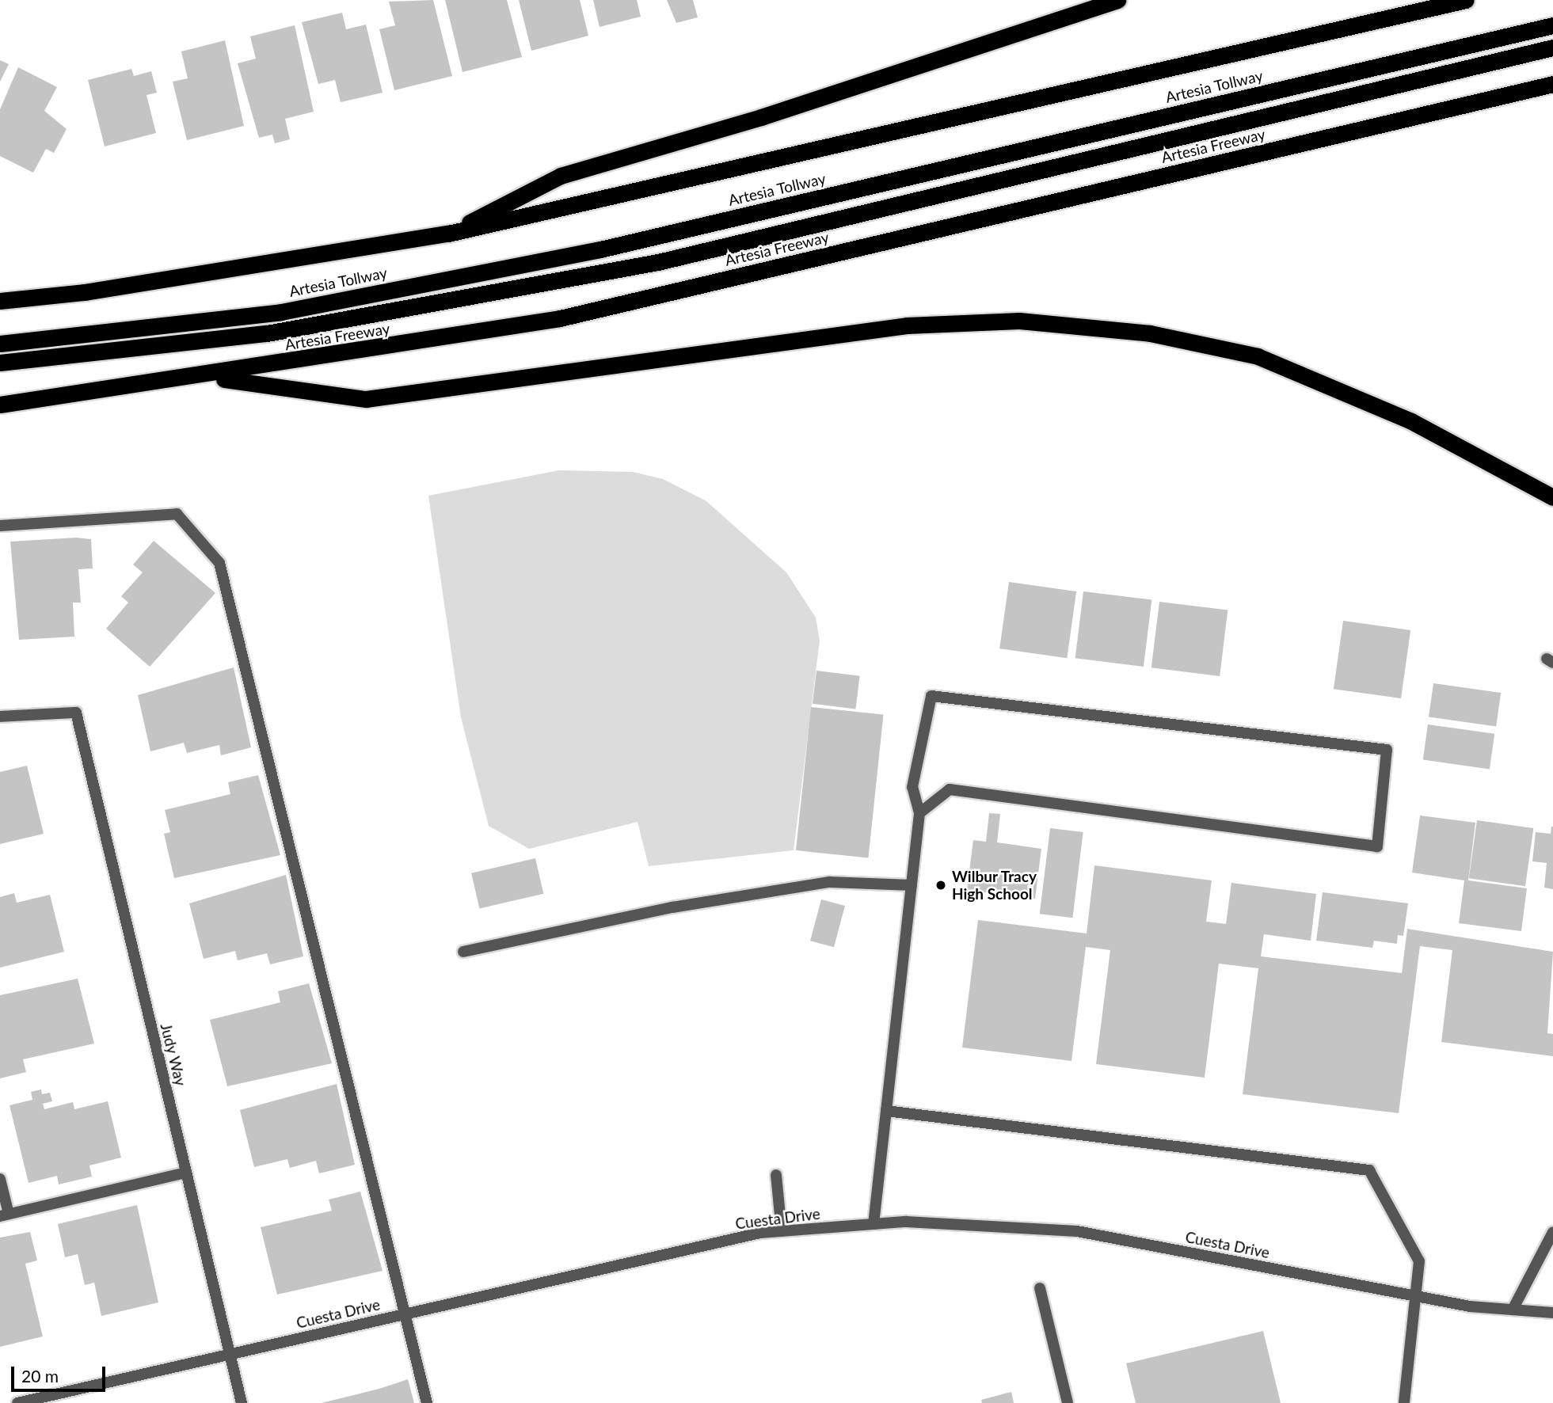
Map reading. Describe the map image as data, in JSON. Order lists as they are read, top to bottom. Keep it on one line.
{"streets":{"highway":["Artesia Tollway","Artesia Freeway"],"street":["Judy Way","Cuesta Drive"]},"crossings":[["Judy Way","Cuesta Drive"]],"places":["Wilbur Tracy High School"],"scale_bar":"20 m"}
